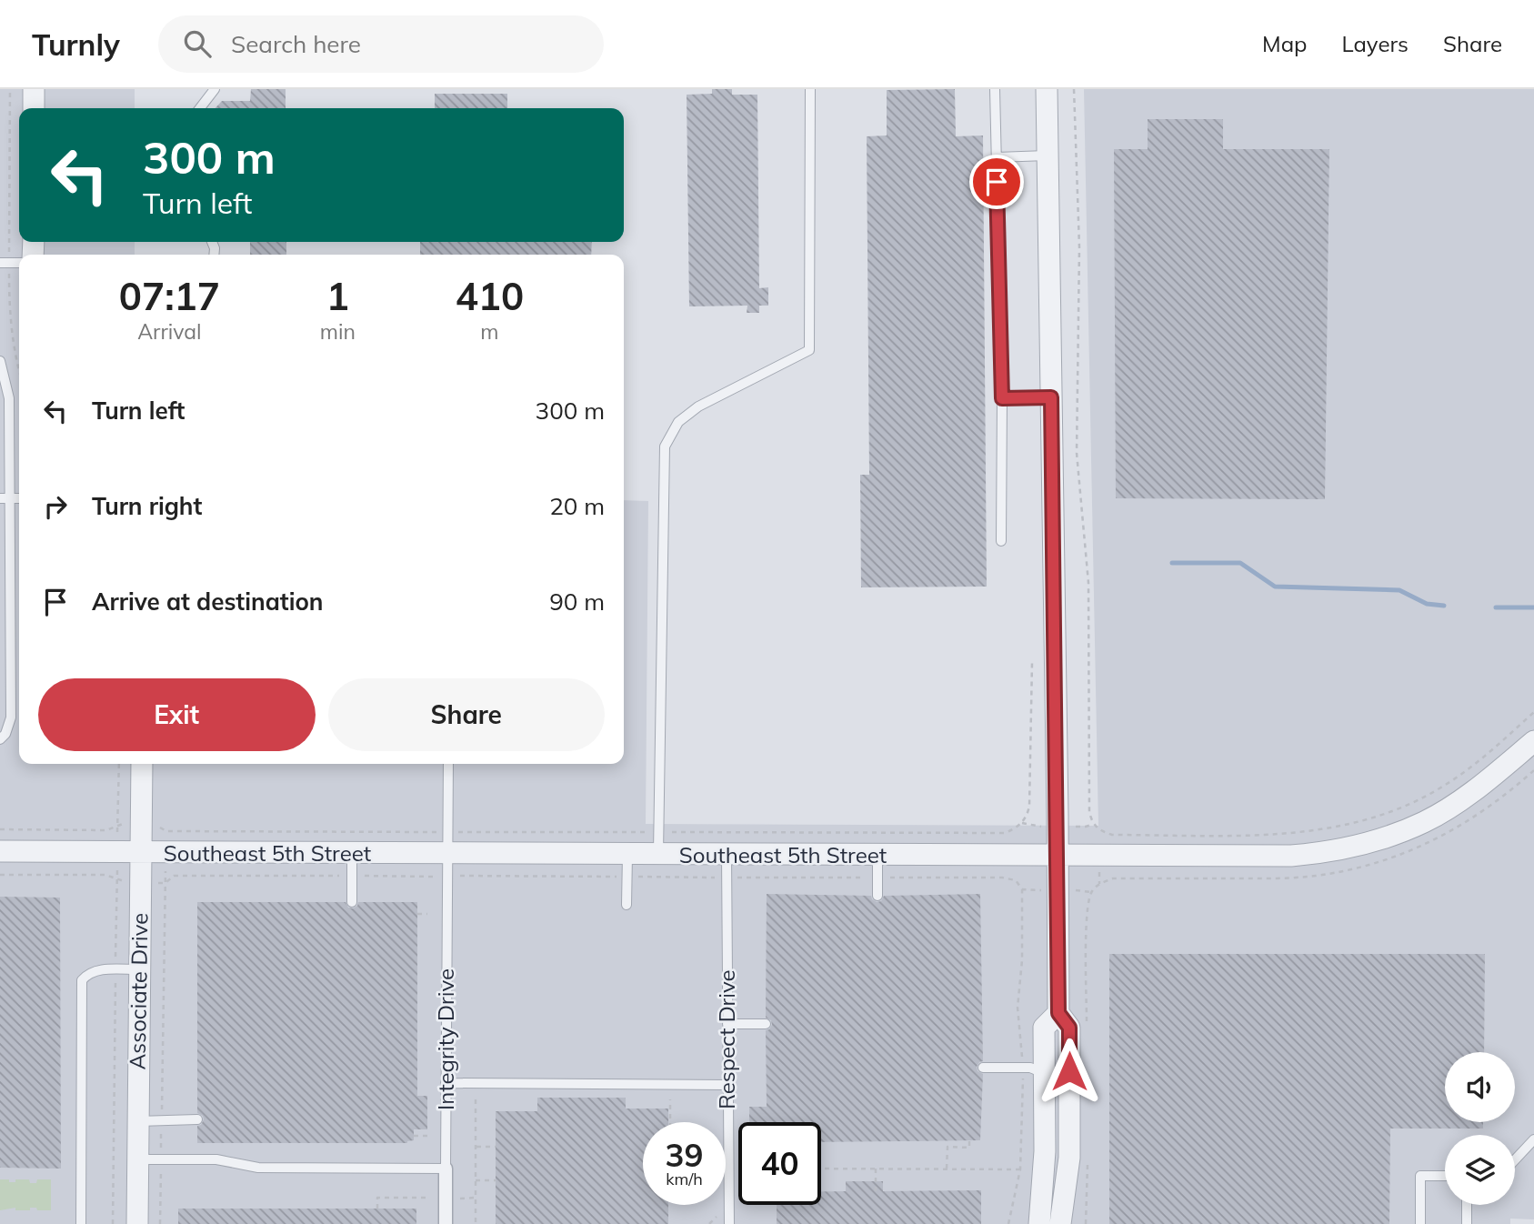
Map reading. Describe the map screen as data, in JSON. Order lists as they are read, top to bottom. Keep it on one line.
{"streets":{"street":["Southeast 5th Street","Associate Drive","Integrity Drive"],"lane":["Respect Drive"]},"crossings":[["Southeast 5th Street","Associate Drive"],["Southeast 5th Street","Integrity Drive"],["Southeast 5th Street","Respect Drive"]],"page":{"header":"Turnly","search":"Search here","nav":["Map","Layers","Share"],"turn":["300 m","Turn left"],"eta":["07:17","Arrival","1","min","410","m"],"list":[{"name":"Turn left","value":"300 m"},{"name":"Turn right","value":"20 m"},{"name":"Arrive at destination","value":"90 m"}],"buttons":["Exit","Share"],"speed":"39 km/h","limit":"40"}}
